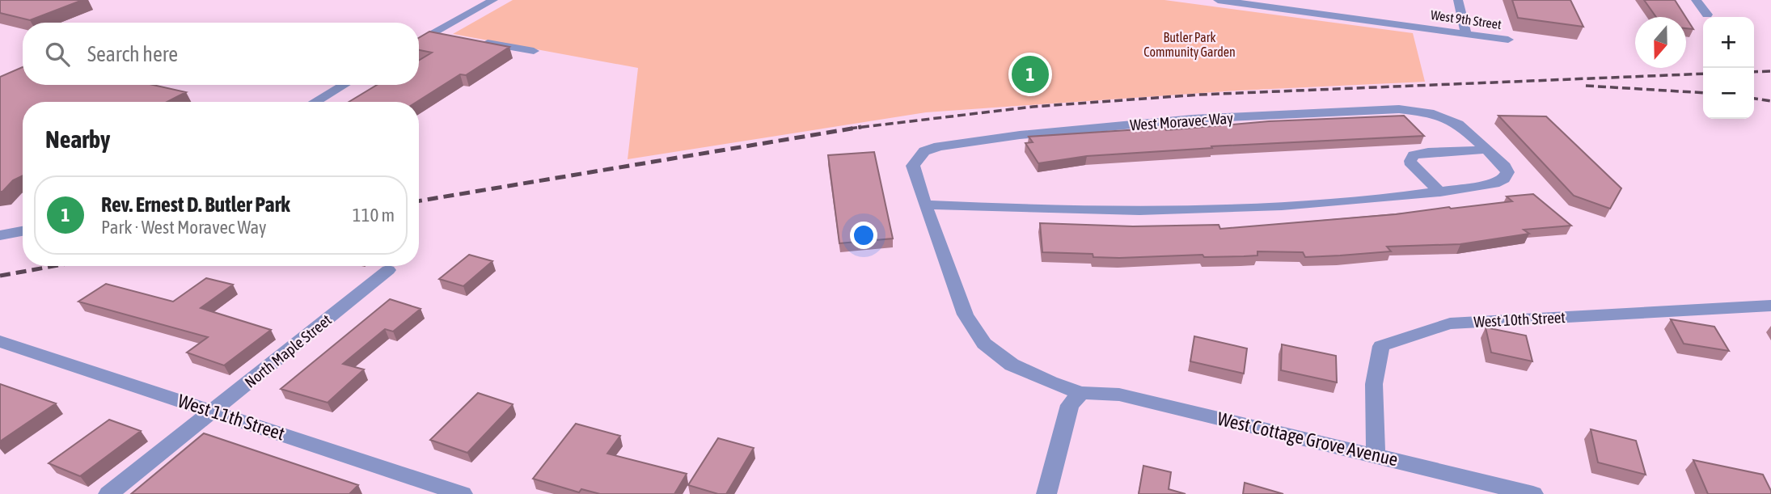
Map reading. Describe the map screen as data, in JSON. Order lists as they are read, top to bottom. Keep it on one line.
{"streets":{"street":["West 9th Street","West Moravec Way","West 10th Street","North Maple Street","West 11th Street","West Cottage Grove Avenue"]},"crossings":[["West Moravec Way","West Cottage Grove Avenue"],["West 10th Street","West Cottage Grove Avenue"],["North Maple Street","West 11th Street"]],"parks":["Butler Park Community Garden"],"north":"bottom","page":{"map_buttons":["+","−"],"search":"Search here","pins":"1","heading":"Nearby","list":[{"mark":"1","name":"Rev. Ernest D. Butler Park","note":"Park · West Moravec Way","value":"110 m"}]}}
